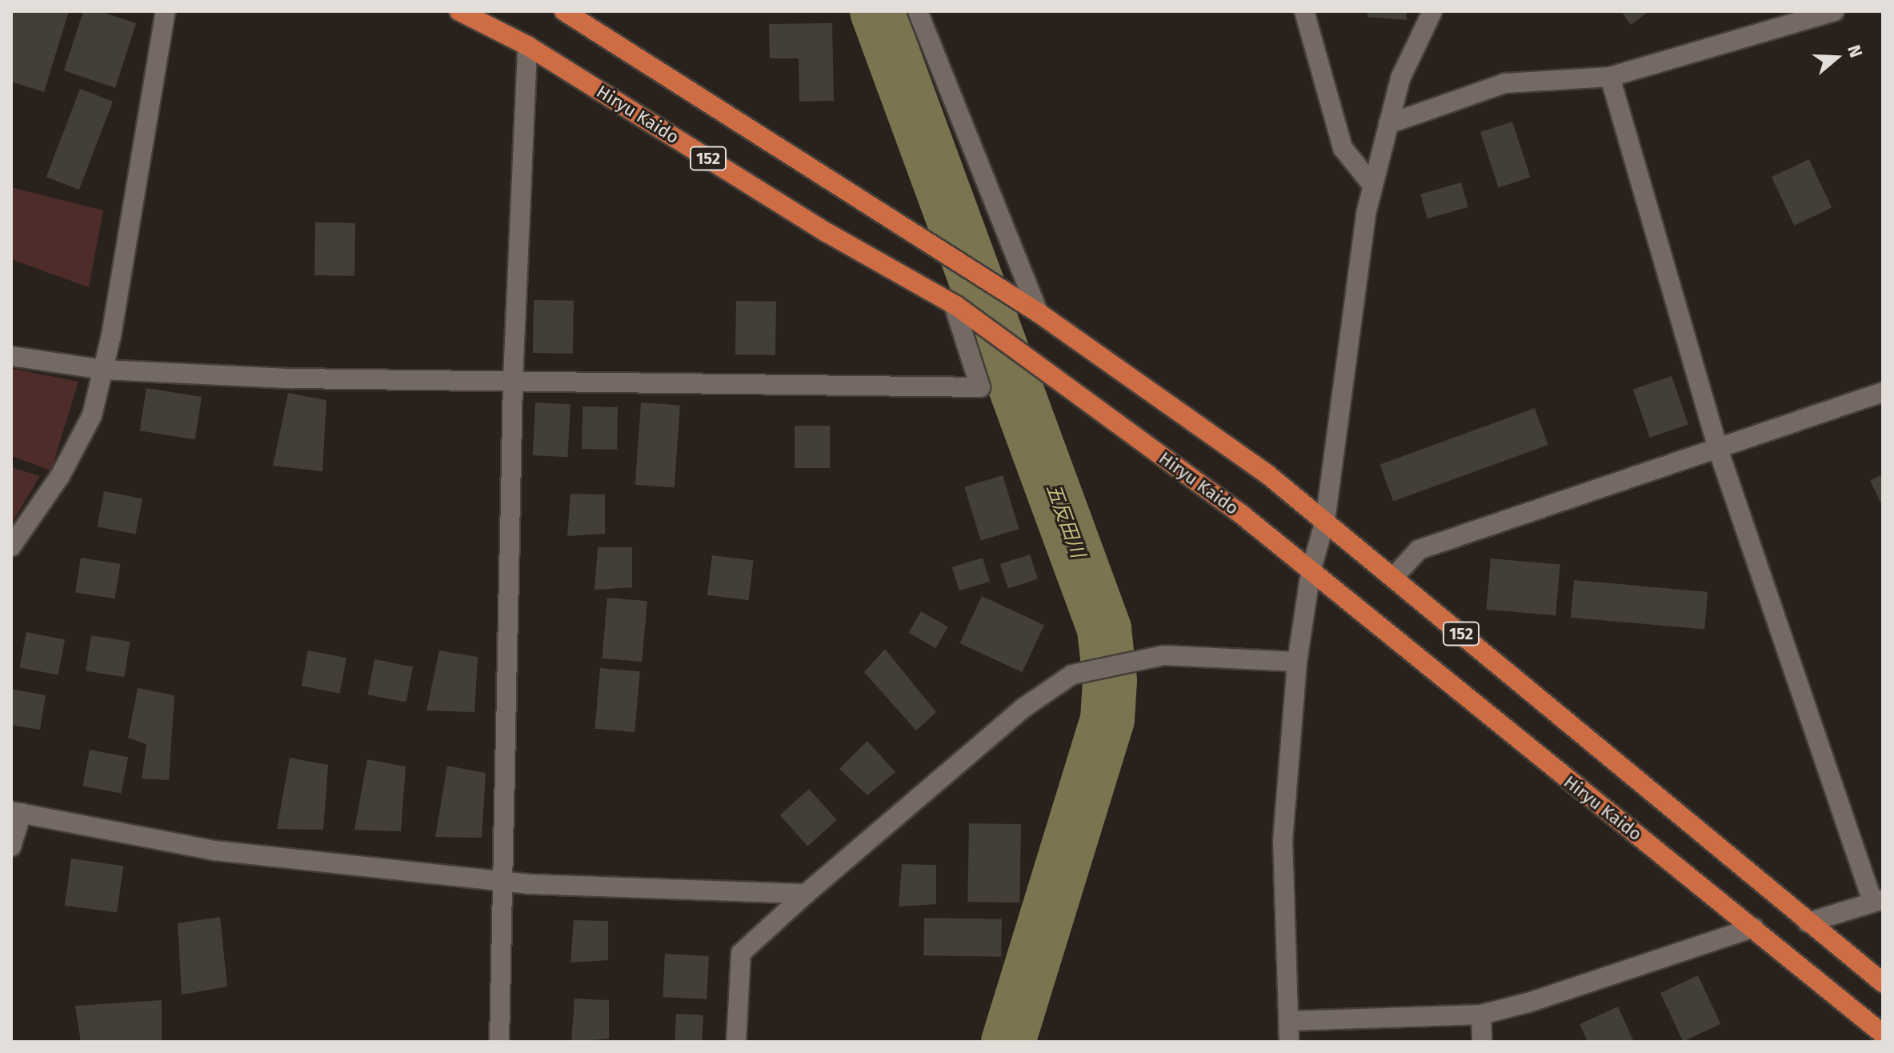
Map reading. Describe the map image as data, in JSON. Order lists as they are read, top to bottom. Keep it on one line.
{"streets":{"highway":["Hiryu Kaido","152"]},"water":["五反田川"],"north":"right"}
